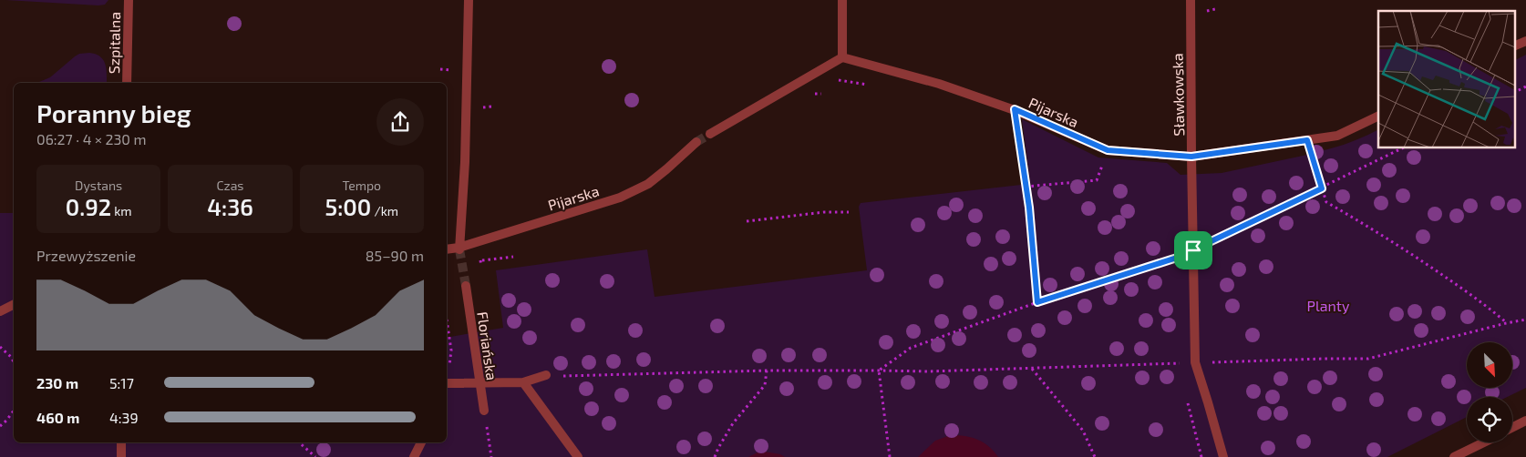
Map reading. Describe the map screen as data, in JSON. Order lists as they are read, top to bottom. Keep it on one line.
{"streets":{"street":["Szpitalna","Sławkowska","Pijarska","Floriańska"]},"crossings":[["Sławkowska","Pijarska"]],"parks":["Planty"],"north":"bottom right","page":{"heading":["Poranny bieg","06:27 · 4 × 230 m"],"stats":[["Dystans","0.92 km"],["Czas","4:36"],["Tempo","5:00 /km"]],"chart":["Przewyższenie","85–90 m"],"list":[{"name":"230 m","note":"5:17"},{"name":"460 m","note":"4:39"}]}}
